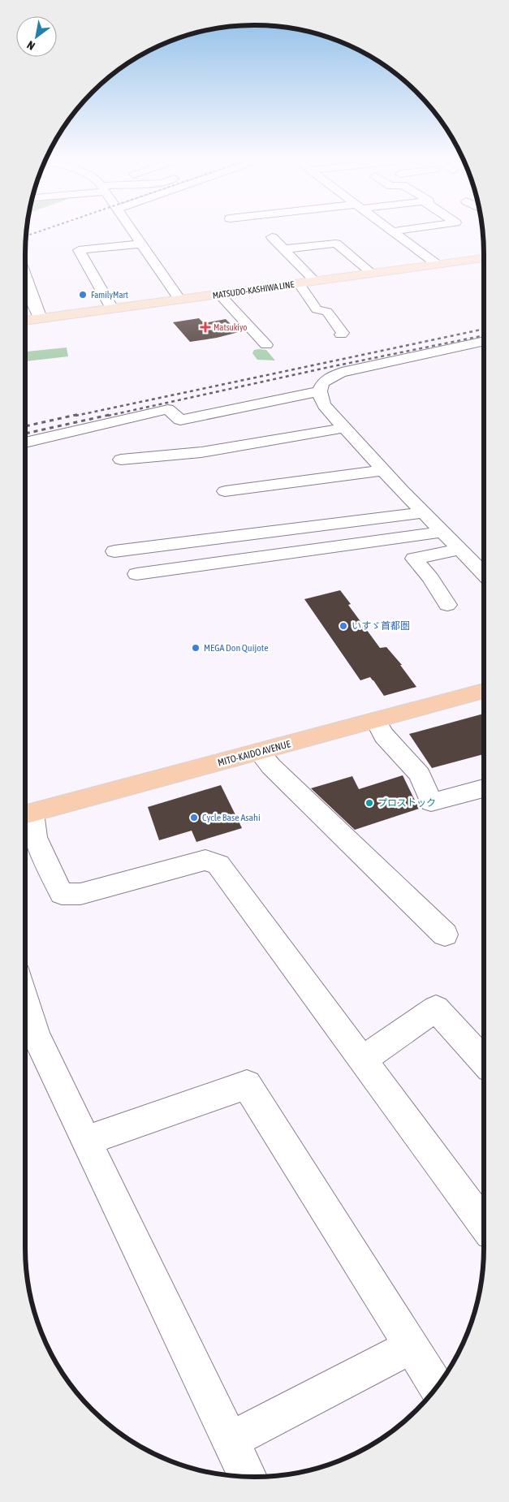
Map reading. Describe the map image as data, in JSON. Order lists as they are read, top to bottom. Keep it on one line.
{"streets":{"highway":["MITO-KAIDO AVENUE"],"main road":["MATSUDO-KASHIWA LINE"]},"places":{"other":["FamilyMart","いすゞ首都圏","MEGA Don Quijote","プロストック","Cycle Base Asahi"],"health":["Matsukiyo"]},"north":"bottom left"}
